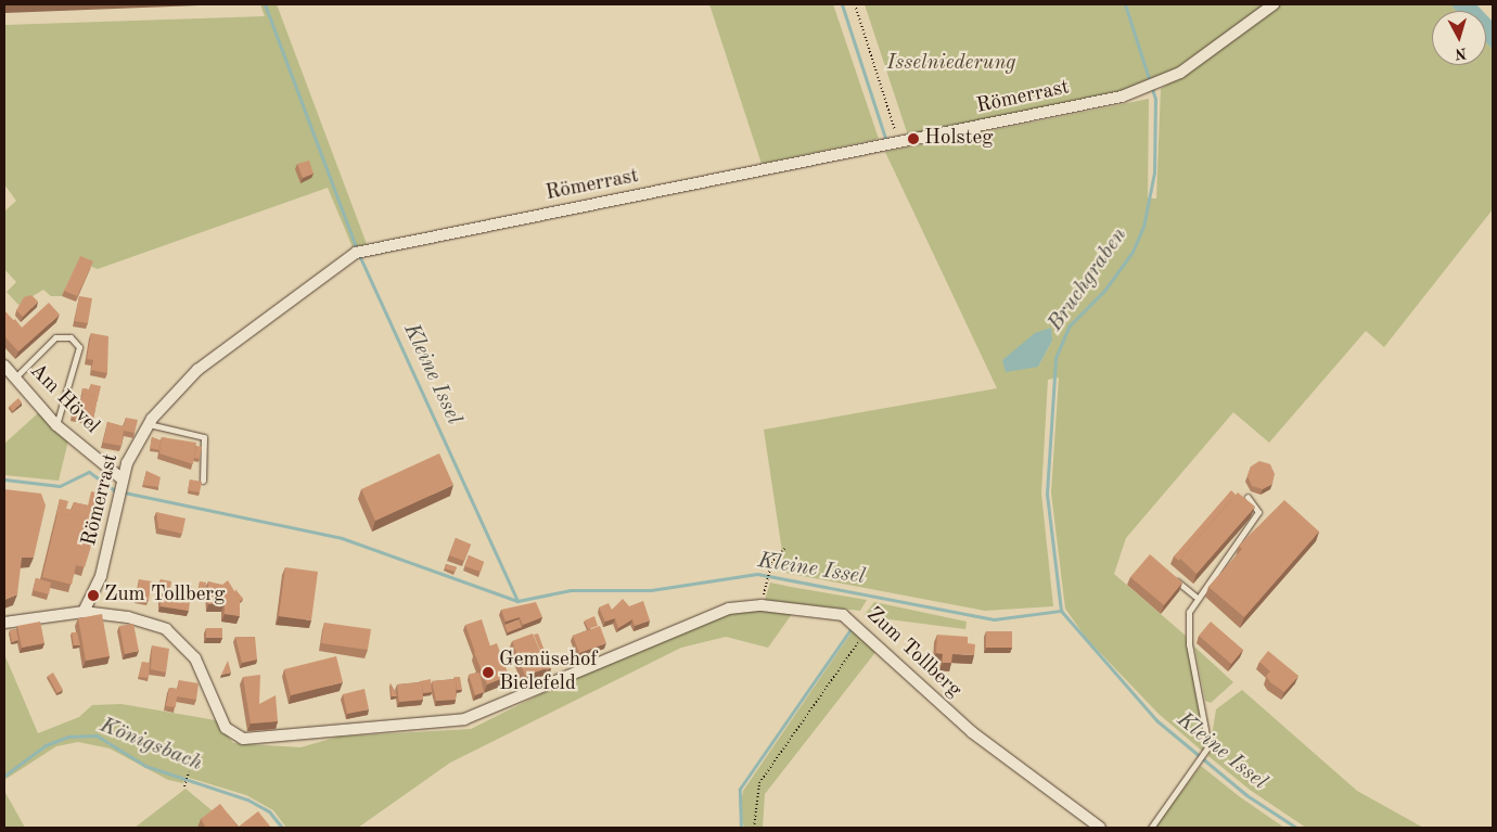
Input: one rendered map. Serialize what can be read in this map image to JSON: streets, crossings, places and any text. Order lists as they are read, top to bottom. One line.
{"streets":{"street":["Römerrast","Am Hövel","Zum Tollberg"]},"crossings":[["Römerrast","Am Hövel"],["Römerrast","Zum Tollberg"]],"water":["Bruchgraben","Kleine Issel","Königsbach"],"parks":["Isselniederung"],"places":["Holsteg","Zum Tollberg","Gemüsehof Bielefeld"],"north":"bottom"}
